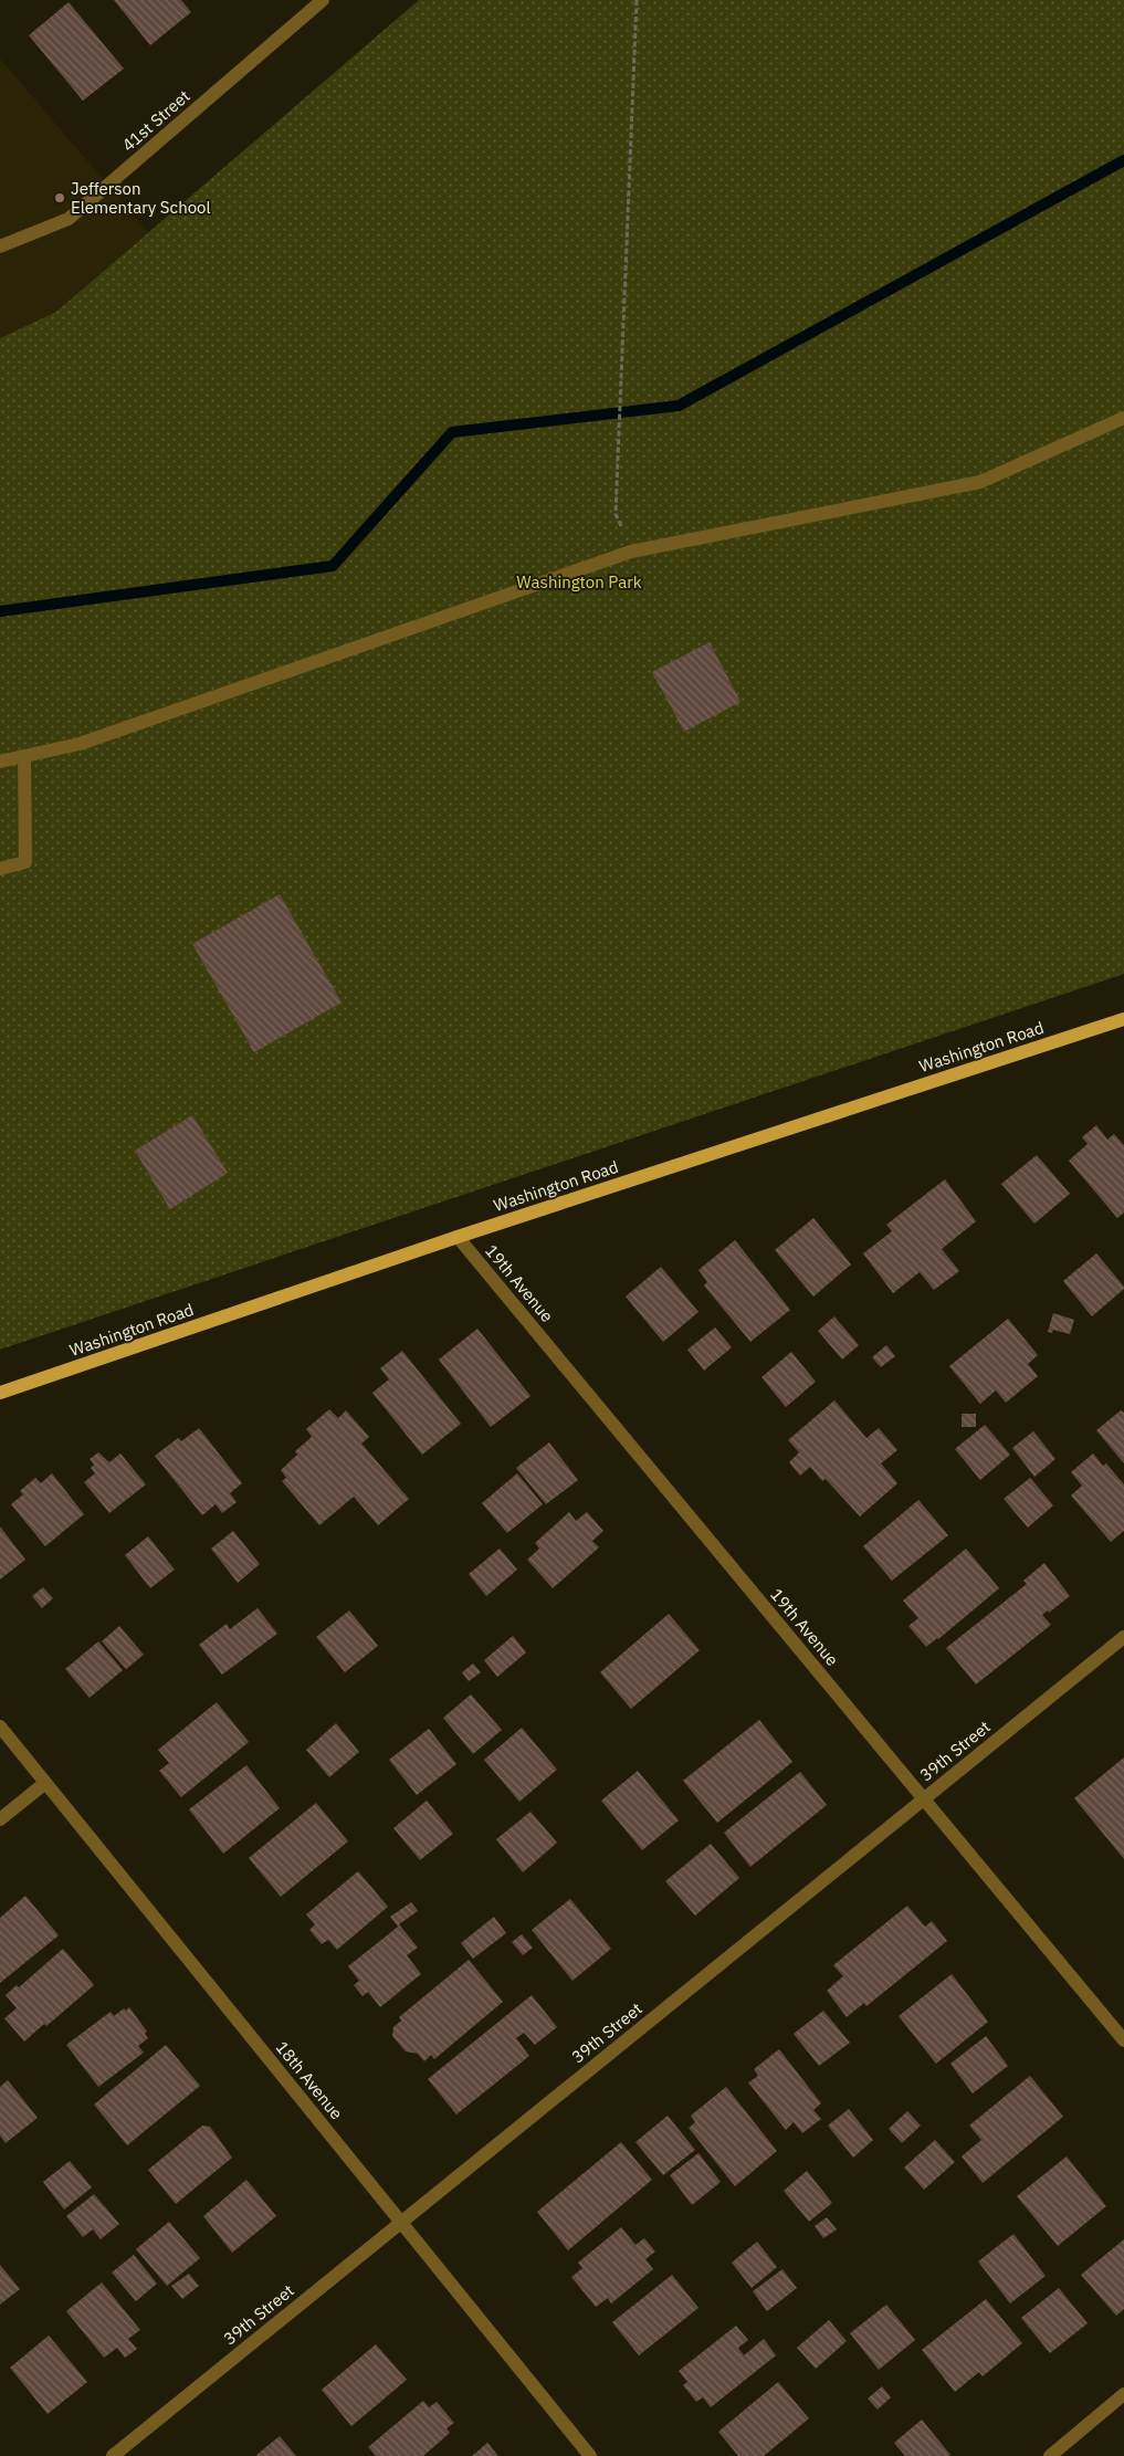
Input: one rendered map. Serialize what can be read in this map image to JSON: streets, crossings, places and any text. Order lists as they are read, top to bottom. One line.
{"streets":{"main road":["Washington Road"],"street":["41st Street","19th Avenue","39th Street","18th Avenue"]},"crossings":[["Washington Road","19th Avenue"],["19th Avenue","39th Street"],["39th Street","18th Avenue"]],"parks":["Washington Park"],"places":["Jefferson Elementary School"]}
